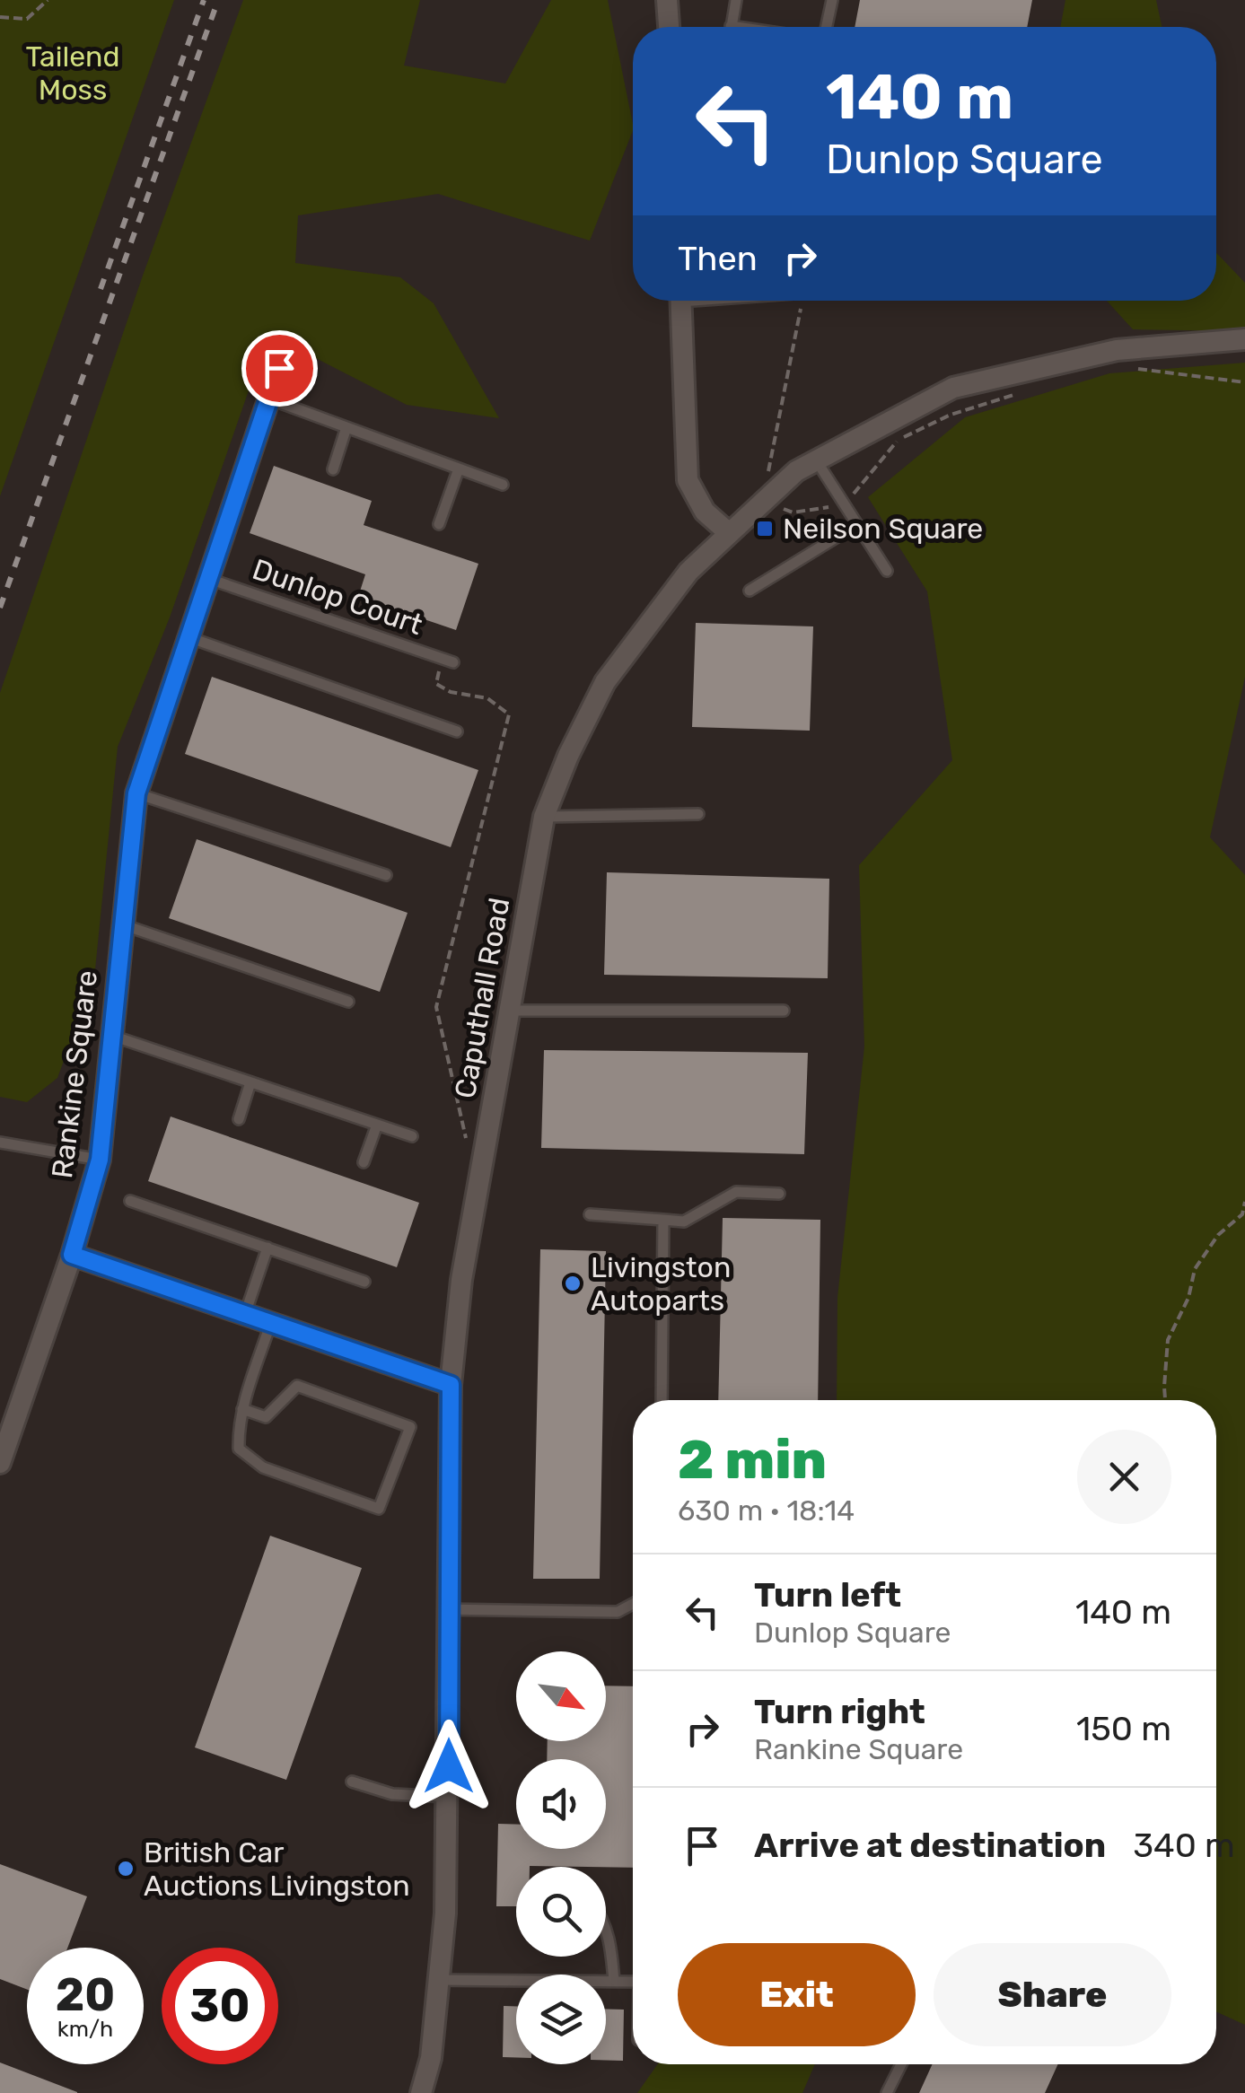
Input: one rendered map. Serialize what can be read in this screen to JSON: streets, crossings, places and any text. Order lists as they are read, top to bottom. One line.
{"streets":{"street":["Caputhall Road","Rankine Square"],"lane":["Dunlop Court"]},"crossings":[["Dunlop Court","Rankine Square"]],"parks":["Tailend Moss"],"places":{"transit":["Neilson Square"],"other":["Livingston Autoparts","British Car Auctions Livingston"]},"north":"bottom right","page":{"turn":["140 m","Dunlop Square"],"then":"Then","heading":["2 min","630 m · 18:14"],"list":[{"name":"Turn left","note":"Dunlop Square","value":"140 m"},{"name":"Turn right","note":"Rankine Square","value":"150 m"},{"name":"Arrive at destination","value":"340 m"}],"buttons":["Exit","Share"],"speed":"20 km/h","limit":"30"}}
